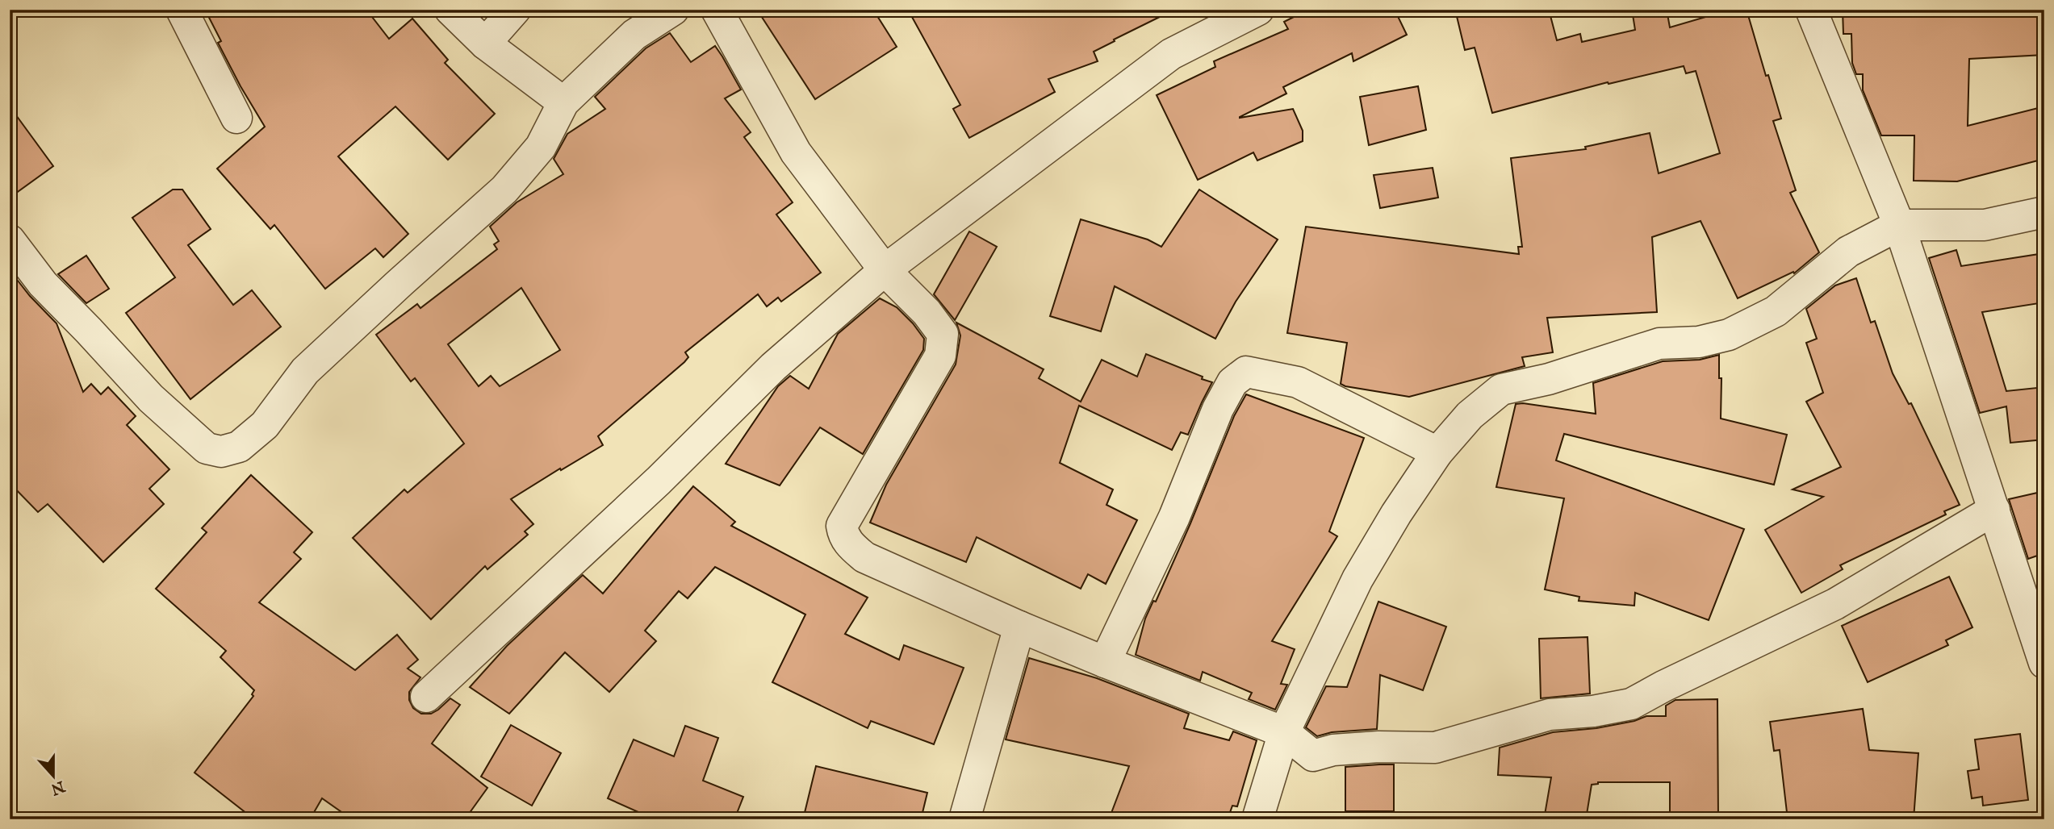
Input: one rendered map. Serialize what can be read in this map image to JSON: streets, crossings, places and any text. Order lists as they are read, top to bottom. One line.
{"north":"bottom"}
